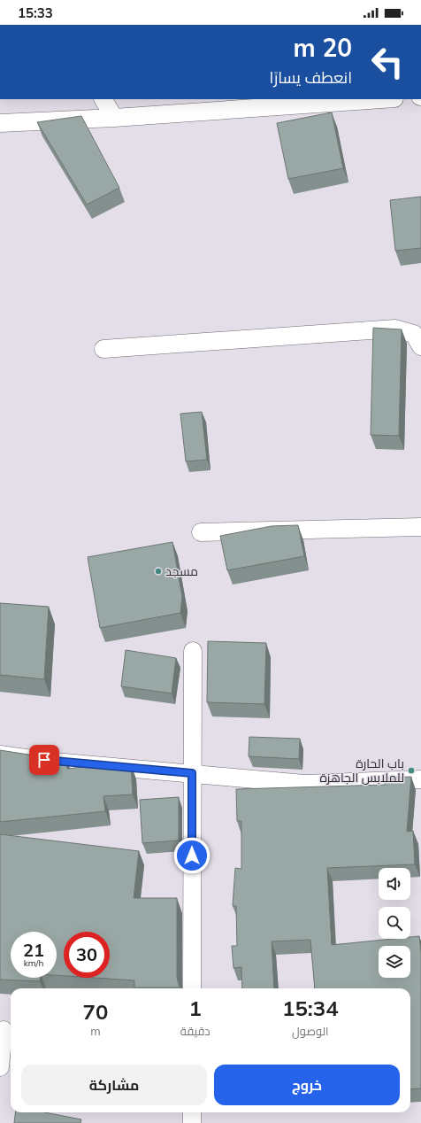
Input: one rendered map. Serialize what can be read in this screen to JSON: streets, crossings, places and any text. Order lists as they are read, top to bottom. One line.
{"places":["مسجد","باب الحارة للملابس الجاهزة"],"page":{"status":"15:33","turn":["20 m","انعطف يسارًا"],"speed":"21 km/h","limit":"30","eta":["15:34","الوصول","1","دقيقة","70","m"],"buttons":["خروج","مشاركة"]}}
